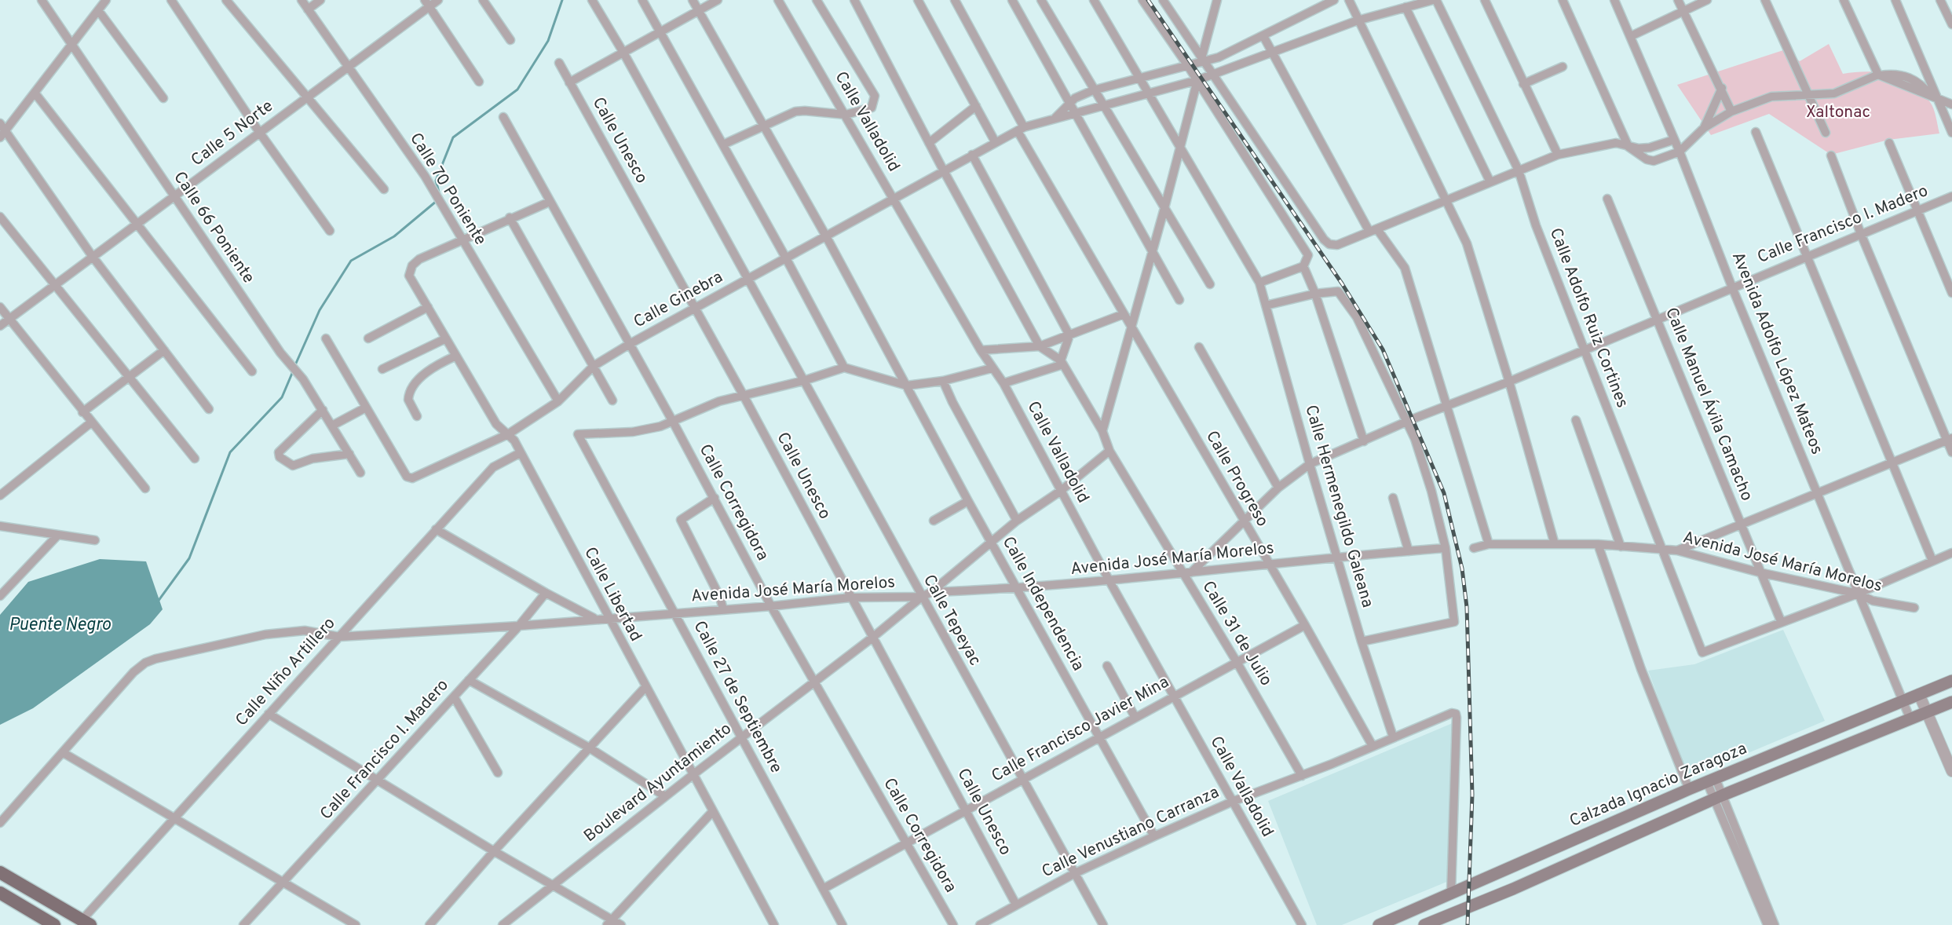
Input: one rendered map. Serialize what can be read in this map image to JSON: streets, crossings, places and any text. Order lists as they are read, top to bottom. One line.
{"streets":{"main road":["Calzada Ignacio Zaragoza"],"street":["Calle Valladolid","Calle 5 Norte","Calle Unesco","Calle 70 Poniente","Calle Francisco I. Madero","Calle 66 Poniente","Calle Ginebra","Calle Adolfo Ruiz Cortines","Avenida Adolfo López Mateos","Calle Manuel Ávila Camacho","Calle Progreso","Calle Corregidora","Calle Hermenegildo Galeana","Avenida José María Morelos","Calle Libertad","Calle Independencia","Calle Tepeyac","Calle 31 de Julio","Calle Niño Artillero","Calle 27 de Septiembre","Calle Francisco Javier Mina","Boulevard Ayuntamiento","Calle Venustiano Carranza"]},"crossings":[["Calle Valladolid","Calle Ginebra"],["Calle Valladolid","Avenida José María Morelos"],["Calle Valladolid","Calle Francisco Javier Mina"],["Calle Valladolid","Calle Venustiano Carranza"],["Calle 5 Norte","Calle 70 Poniente"],["Calle 5 Norte","Calle 66 Poniente"],["Calle Unesco","Calle Ginebra"],["Calle Unesco","Avenida José María Morelos"],["Calle Unesco","Calle Francisco Javier Mina"],["Calle Unesco","Boulevard Ayuntamiento"],["Calle Unesco","Calle Venustiano Carranza"],["Calle 70 Poniente","Calle Ginebra"],["Calle 70 Poniente","Calle Libertad"],["Calle Francisco I. Madero","Calle Adolfo Ruiz Cortines"],["Calle Francisco I. Madero","Avenida Adolfo López Mateos"],["Calle Francisco I. Madero","Calle Manuel Ávila Camacho"],["Calle Francisco I. Madero","Calle Progreso"],["Calle Francisco I. Madero","Calle Hermenegildo Galeana"],["Calle Francisco I. Madero","Avenida José María Morelos"],["Calle Francisco I. Madero","Calle 31 de Julio"],["Calle Ginebra","Calle Adolfo Ruiz Cortines"],["Calle Ginebra","Calle Progreso"],["Calle Ginebra","Calle Corregidora"],["Calle Ginebra","Calle Hermenegildo Galeana"],["Calle Ginebra","Calle Libertad"],["Calle Ginebra","Calle Independencia"],["Calle Ginebra","Calle Tepeyac"],["Calle Adolfo Ruiz Cortines","Calle Manuel Ávila Camacho"],["Calle Adolfo Ruiz Cortines","Avenida José María Morelos"],["Avenida Adolfo López Mateos","Avenida José María Morelos"],["Avenida Adolfo López Mateos","Calzada Ignacio Zaragoza"],["Calle Manuel Ávila Camacho","Avenida José María Morelos"],["Calle Progreso","Avenida José María Morelos"],["Calle Progreso","Calle Francisco Javier Mina"],["Calle Progreso","Calle Venustiano Carranza"],["Calle Corregidora","Avenida José María Morelos"],["Calle Corregidora","Calle 27 de Septiembre"],["Calle Corregidora","Calle Francisco Javier Mina"],["Calle Corregidora","Boulevard Ayuntamiento"],["Calle Hermenegildo Galeana","Avenida José María Morelos"],["Calle Hermenegildo Galeana","Calle Venustiano Carranza"],["Avenida José María Morelos","Calle Libertad"],["Avenida José María Morelos","Calle Independencia"],["Avenida José María Morelos","Calle Tepeyac"],["Avenida José María Morelos","Calle 31 de Julio"],["Avenida José María Morelos","Calle Niño Artillero"],["Avenida José María Morelos","Calle 27 de Septiembre"],["Avenida José María Morelos","Boulevard Ayuntamiento"],["Calle Libertad","Calle Niño Artillero"],["Calle Libertad","Boulevard Ayuntamiento"],["Calle Independencia","Calle Francisco Javier Mina"],["Calle Independencia","Calle Venustiano Carranza"],["Calle Tepeyac","Calle Francisco Javier Mina"],["Calle Tepeyac","Boulevard Ayuntamiento"],["Calle Tepeyac","Calle Venustiano Carranza"],["Calle 31 de Julio","Calle Francisco Javier Mina"],["Calle 31 de Julio","Calle Venustiano Carranza"],["Calle 27 de Septiembre","Calle Francisco Javier Mina"],["Calle 27 de Septiembre","Boulevard Ayuntamiento"],["Calzada Ignacio Zaragoza","Calle Venustiano Carranza"]],"water":["Puente Negro"],"parks":["Xaltonac"]}
